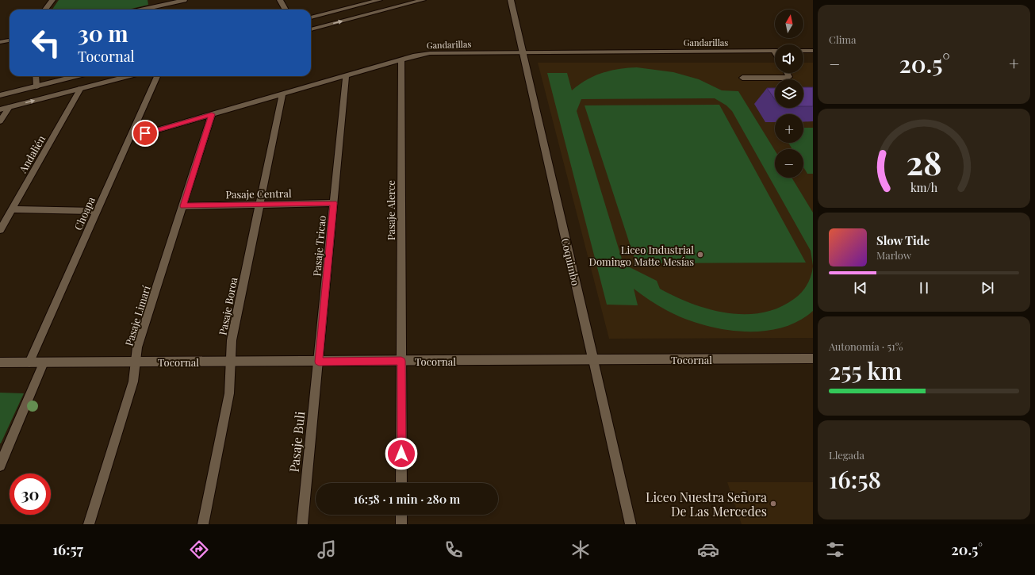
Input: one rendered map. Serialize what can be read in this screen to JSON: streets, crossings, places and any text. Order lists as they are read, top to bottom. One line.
{"streets":{"street":["Gandarillas","Andalién","Pasaje Central","Pasaje Alerce","Choapa","Pasaje Tricao","Coquimbo","Pasaje Boroa","Pasaje Limarí","Tocornal","Pasaje Buli"]},"crossings":[["Gandarillas","Pasaje Alerce"],["Gandarillas","Choapa"],["Gandarillas","Pasaje Tricao"],["Gandarillas","Coquimbo"],["Gandarillas","Pasaje Boroa"],["Gandarillas","Pasaje Limarí"],["Pasaje Central","Pasaje Tricao"],["Pasaje Central","Pasaje Boroa"],["Pasaje Central","Pasaje Limarí"],["Pasaje Alerce","Tocornal"],["Choapa","Tocornal"],["Pasaje Tricao","Tocornal"],["Pasaje Tricao","Pasaje Buli"],["Coquimbo","Tocornal"],["Pasaje Boroa","Tocornal"],["Pasaje Limarí","Tocornal"],["Tocornal","Pasaje Buli"]],"places":["Liceo Industrial Domingo Matte Mesías","Liceo Nuestra Señora De Las Mercedes"],"north":"top","page":{"tile":["Clima",["Autonomía · 51%","255 km"],["Llegada","16:58"]],"map_buttons":["+","−"],"turn":["30 m","Tocornal"],"heat":["−","20.5°","+"],"song":["Slow Tide","Marlow"],"limit":"30","trip":"16:58 · 1 min · 280 m","tabs":["16:57","20.5°"],"gauge":["28","km/h"]}}
